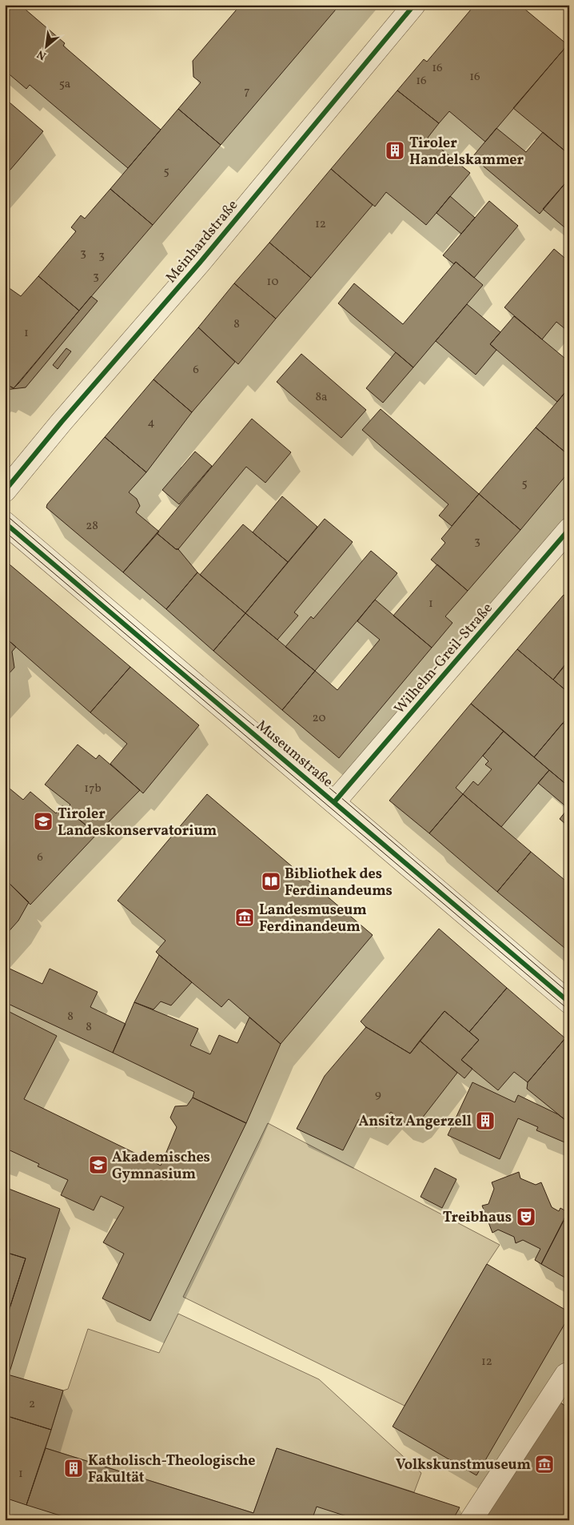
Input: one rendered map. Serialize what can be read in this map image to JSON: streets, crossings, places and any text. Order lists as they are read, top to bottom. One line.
{"streets":{"street":["Meinhardstraße","Wilhelm-Greil-Straße","Museumstraße"]},"crossings":[["Wilhelm-Greil-Straße","Museumstraße"]],"places":{"building":["Tiroler Handelskammer","Ansitz Angerzell","Katholisch-Theologische Fakultät"],"school or university":["Tiroler Landeskonservatorium","Akademisches Gymnasium"],"library":["Bibliothek des Ferdinandeums"],"museum":["Landesmuseum Ferdinandeum","Volkskunstmuseum"],"theatre":["Treibhaus"]},"house_numbers":["16","16","16","5a","7","5","12","3","3","3","10","8","1","6","8a","4","5","28","3","1","20","17b","6","8","8","9","12","2","1"],"north":"bottom left"}
